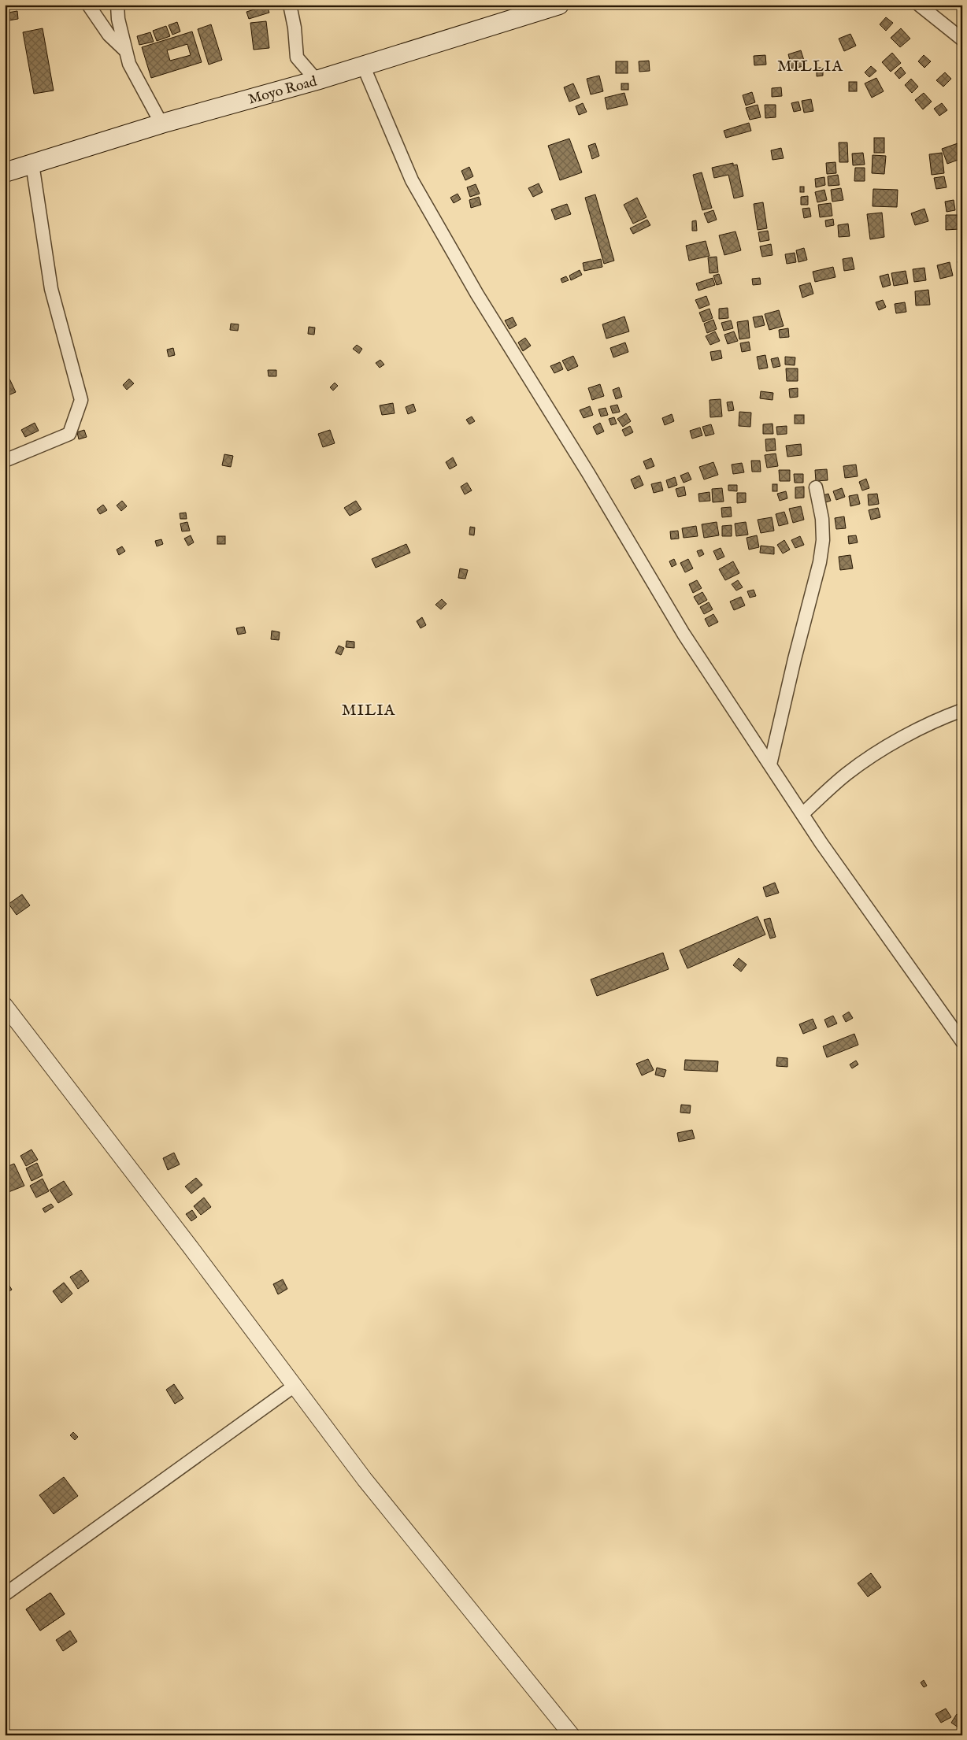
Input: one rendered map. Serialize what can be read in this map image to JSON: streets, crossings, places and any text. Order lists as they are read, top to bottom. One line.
{"streets":{"main road":["Moyo Road"]},"districts":["MILLIA","MILIA"]}
